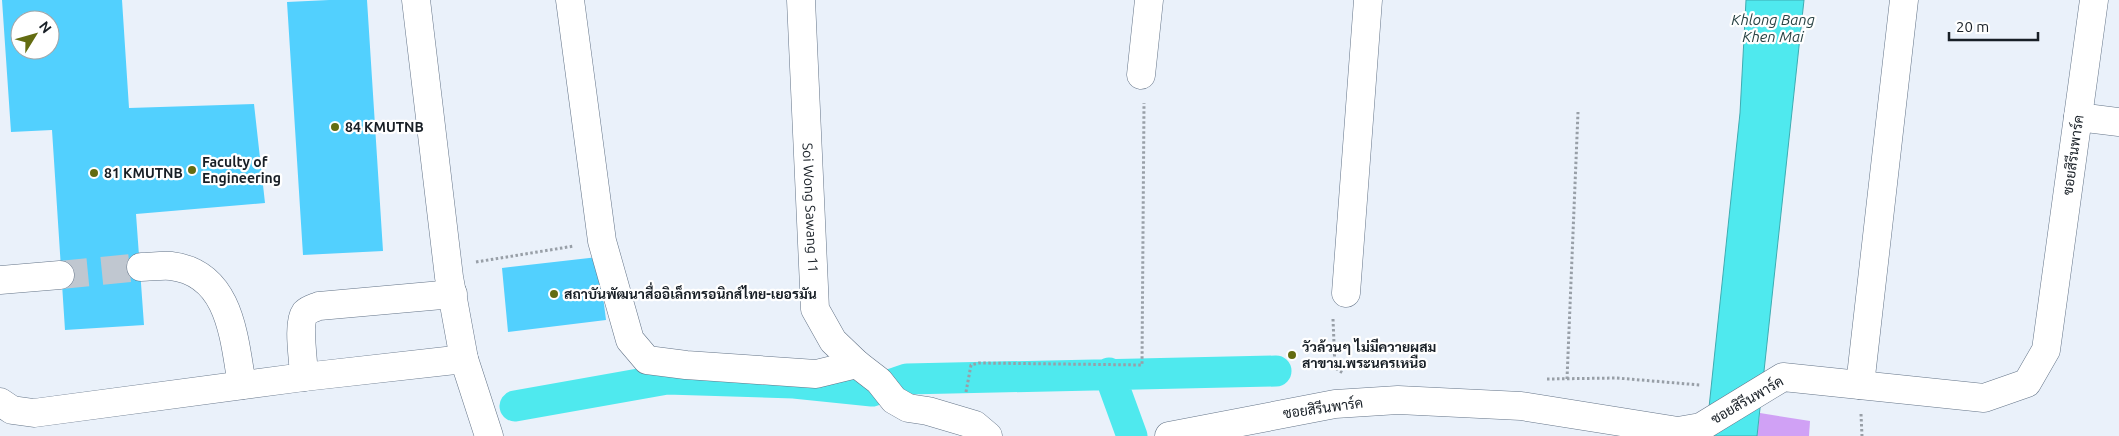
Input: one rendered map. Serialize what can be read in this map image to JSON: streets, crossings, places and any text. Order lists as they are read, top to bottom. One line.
{"streets":{"street":["ซอยสิรีนพาร์ค","Soi Wong Sawang 11"]},"water":["Khlong Bang Khen Mai"],"places":["84 KMUTNB","Faculty of Engineering","81 KMUTNB","สถาบันพัฒนาสื่ออิเล็กทรอนิกส์ไทย-เยอรมัน","วัวล้วนๆ ไม่มีควายผสม สาขาม.พระนครเหนือ"],"scale_bar":"20 m","north":"top right"}
